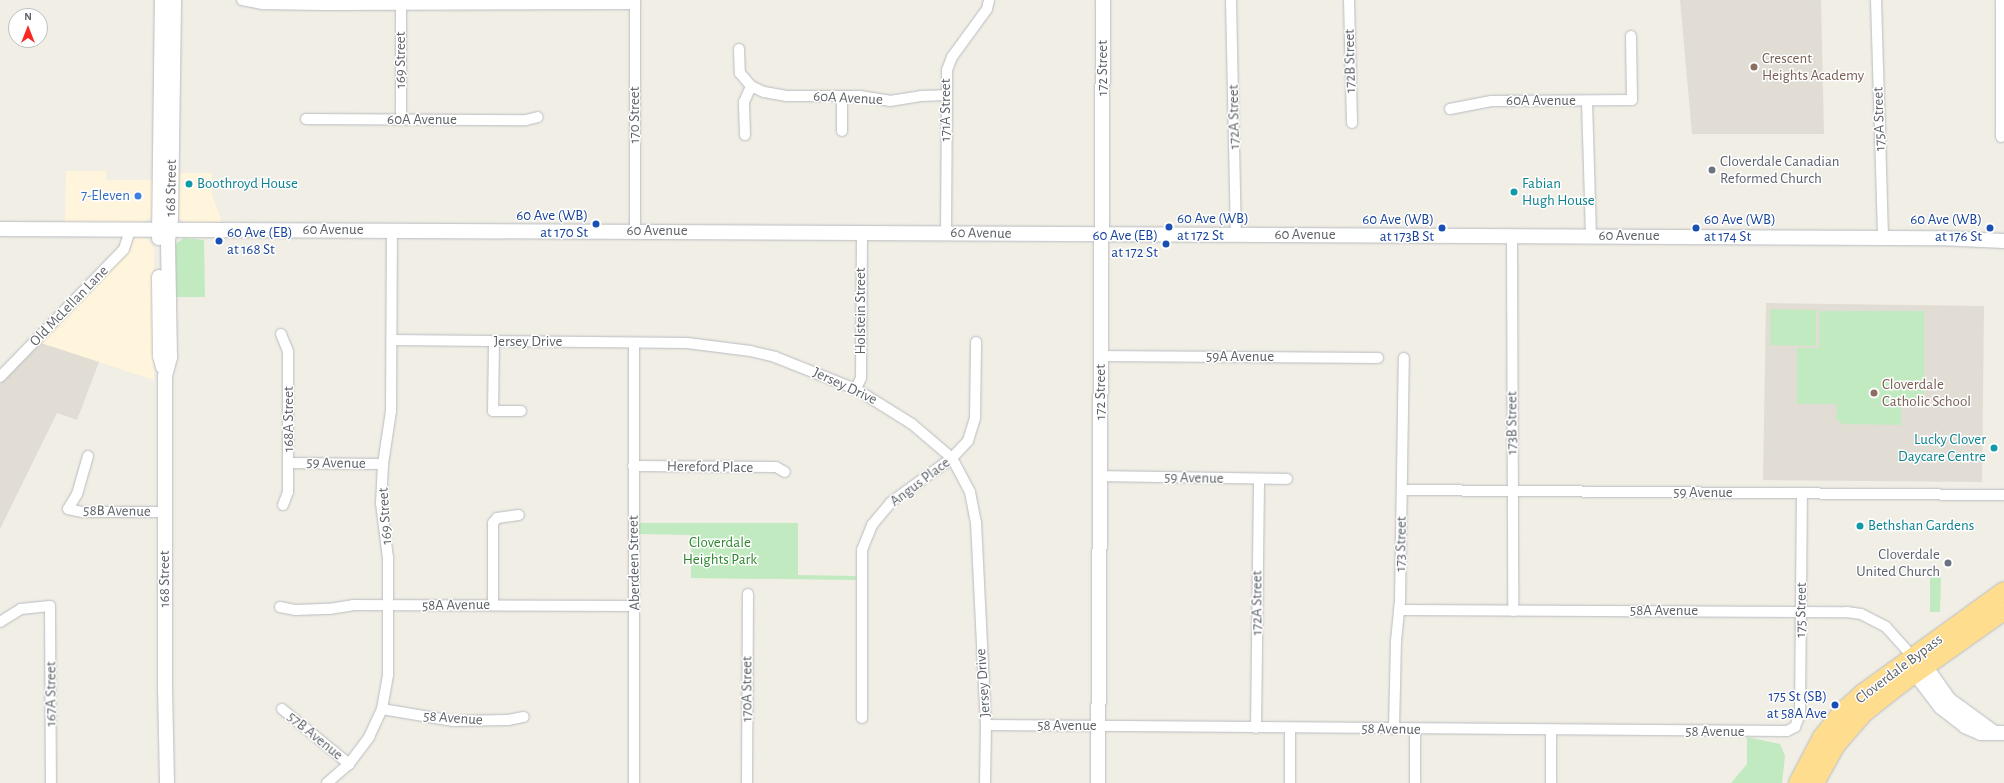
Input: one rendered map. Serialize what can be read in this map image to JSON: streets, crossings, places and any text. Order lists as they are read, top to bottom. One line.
{"streets":{"highway":["Cloverdale Bypass"],"street":["169 Street","172B Street","172 Street","60A Avenue","171A Street","170 Street","172A Street","175A Street","168 Street","60 Avenue","Old McLellan Lane","Holstein Street","Jersey Drive","59A Avenue","168A Street","173B Street","59 Avenue","Hereford Place","Angus Place","58B Avenue","173 Street","Aberdeen Street","58A Avenue","175 Street","170A Street","167A Street","58 Avenue","57B Avenue"]},"crossings":[["169 Street","60A Avenue"],["169 Street","60 Avenue"],["169 Street","Jersey Drive"],["169 Street","59 Avenue"],["169 Street","58A Avenue"],["169 Street","58 Avenue"],["169 Street","57B Avenue"],["172 Street","60 Avenue"],["172 Street","59A Avenue"],["172 Street","59 Avenue"],["172 Street","58 Avenue"],["60A Avenue","171A Street"],["171A Street","60 Avenue"],["170 Street","60 Avenue"],["172A Street","60 Avenue"],["172A Street","59 Avenue"],["172A Street","58 Avenue"],["175A Street","60 Avenue"],["168 Street","60 Avenue"],["168 Street","58B Avenue"],["60 Avenue","Old McLellan Lane"],["60 Avenue","Holstein Street"],["60 Avenue","173B Street"],["Holstein Street","Jersey Drive"],["Jersey Drive","Angus Place"],["Jersey Drive","Aberdeen Street"],["Jersey Drive","58 Avenue"],["168A Street","59 Avenue"],["173B Street","59 Avenue"],["173B Street","58A Avenue"],["59 Avenue","173 Street"],["59 Avenue","175 Street"],["Hereford Place","Aberdeen Street"],["173 Street","58A Avenue"],["173 Street","58 Avenue"],["Aberdeen Street","58A Avenue"],["58A Avenue","175 Street"],["58A Avenue","Cloverdale Bypass"],["175 Street","58 Avenue"]],"parks":["Cloverdale Heights Park"],"places":["Crescent Heights Academy","Cloverdale Canadian Reformed Church","Boothroyd House","Fabian Hugh House","7-Eleven","60 Ave (WB) at 170 St","60 Ave (WB) at 172 St","60 Ave (WB) at 173B St","60 Ave (WB) at 174 St","60 Ave (WB) at 176 St","60 Ave (EB) at 168 St","60 Ave (EB) at 172 St","Cloverdale Catholic School","Lucky Clover Daycare Centre","Bethshan Gardens","Cloverdale United Church","175 St (SB) at 58A Ave"],"north":"top"}
